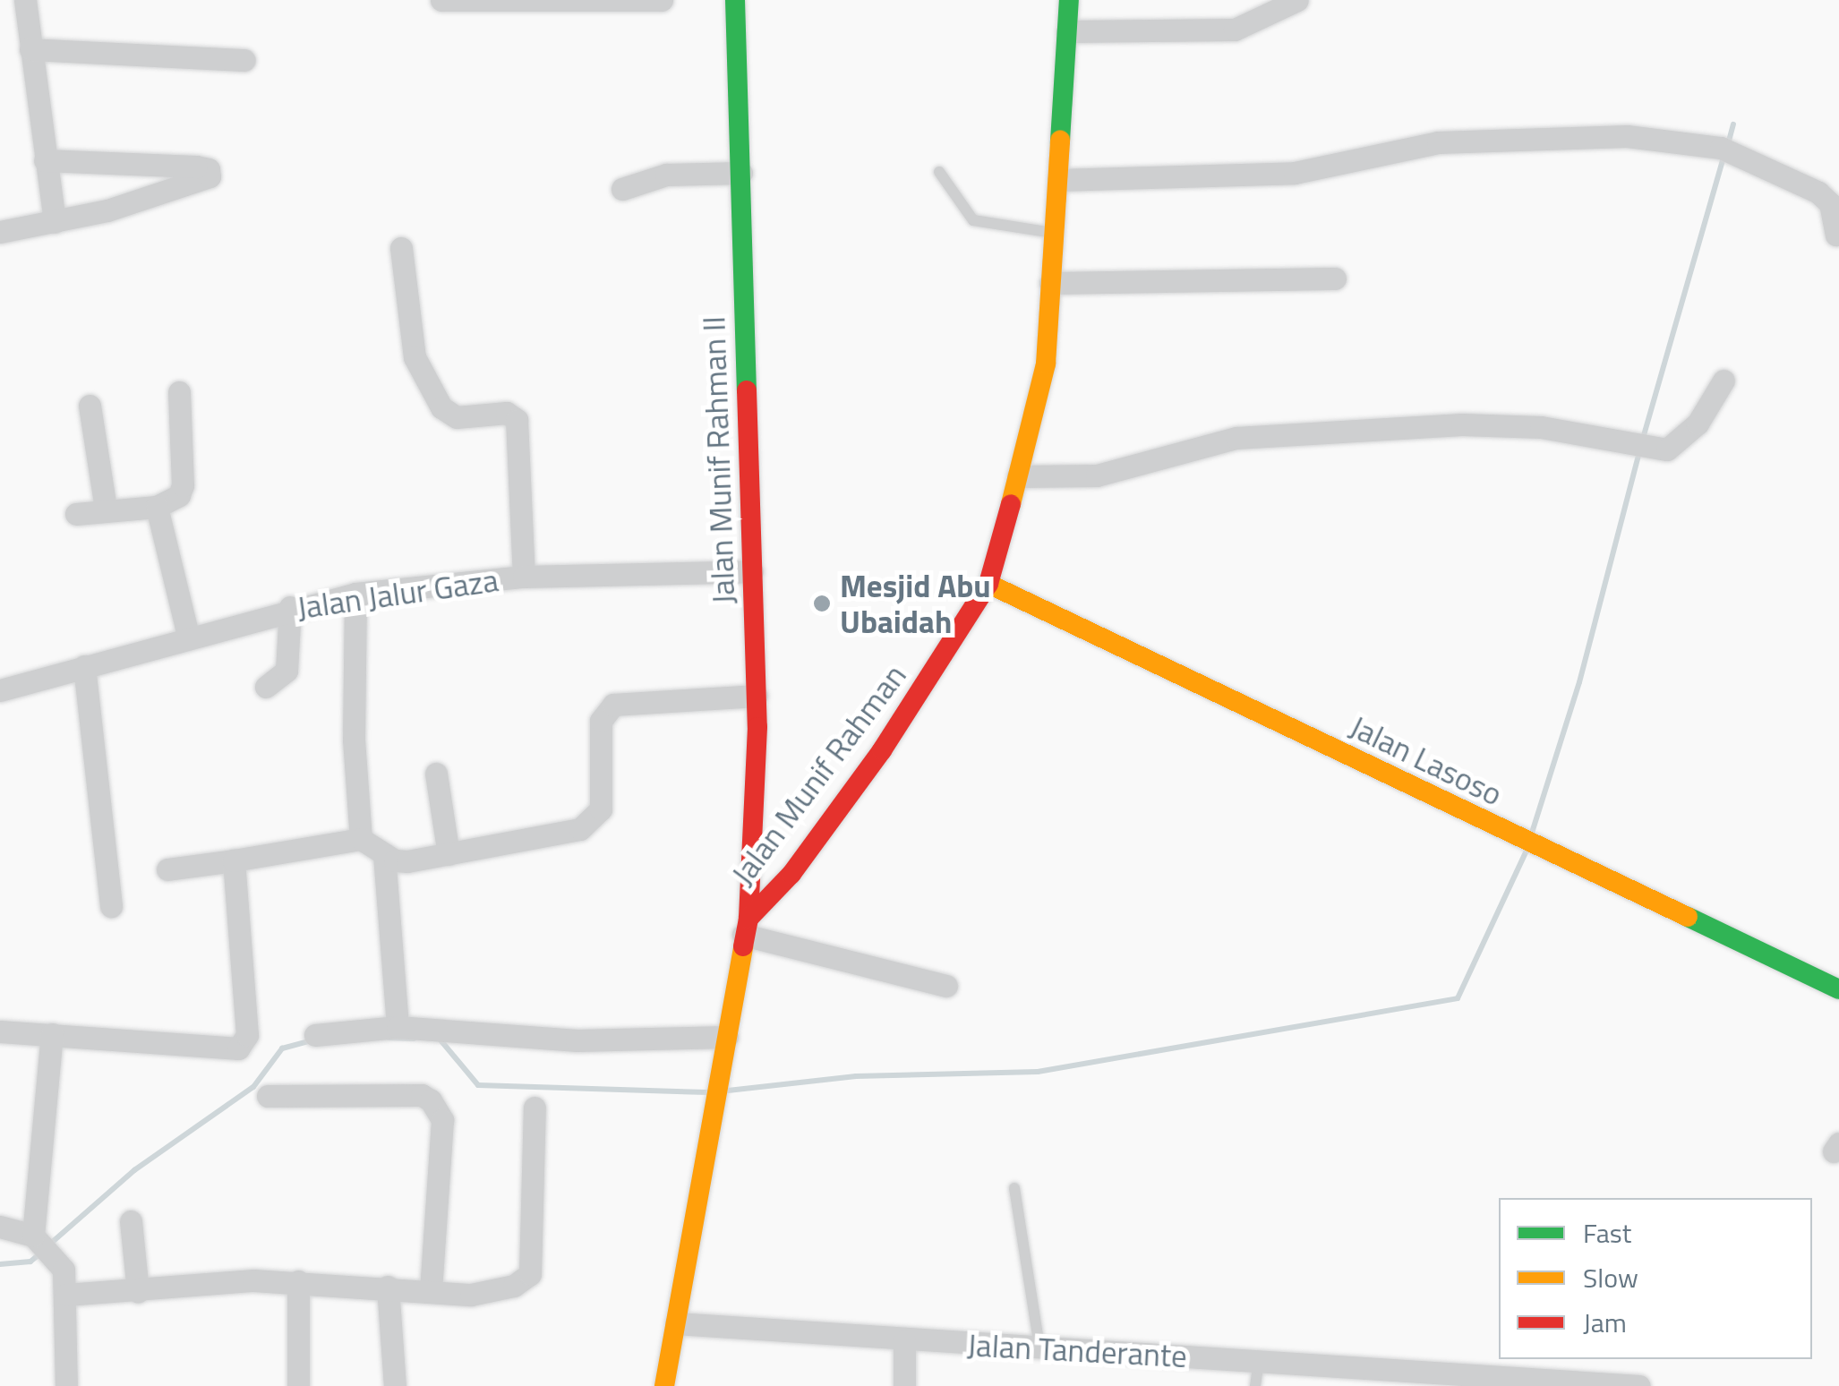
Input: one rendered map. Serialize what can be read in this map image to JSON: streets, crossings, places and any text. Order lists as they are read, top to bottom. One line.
{"streets":{"street":["Jalan Munif Rahman II","Jalan Jalur Gaza","Jalan Lasoso","Jalan Munif Rahman","Jalan Tanderante"]},"crossings":[["Jalan Munif Rahman II","Jalan Jalur Gaza"],["Jalan Munif Rahman II","Jalan Munif Rahman"],["Jalan Lasoso","Jalan Munif Rahman"],["Jalan Munif Rahman","Jalan Tanderante"]],"places":["Mesjid Abu Ubaidah"],"legend":["Fast","Slow","Jam"]}
